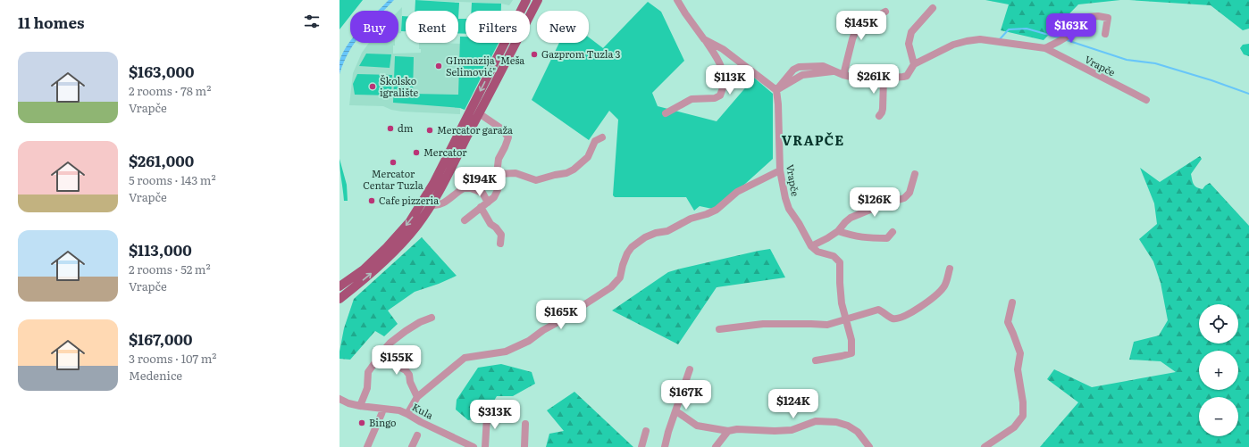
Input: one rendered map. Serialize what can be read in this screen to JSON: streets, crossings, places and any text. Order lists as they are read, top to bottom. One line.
{"streets":{"street":["Vrapče","Kula"]},"districts":["VRAPČE"],"places":["Gazprom Tuzla 3","GImnazija \"Meša Selimović\"","Školsko igralište","dm","Mercator garaža","Mercator","Mercator Centar Tuzla","Cafe pizzeria","Bingo"],"page":{"heading":"11 homes","price":["$145K","$163K","$261K","$113K","$194K","$126K","$165K","$155K","$167K","$124K","$313K"],"chip":["Buy","Rent","Filters","New"],"list":[{"name":"$163,000","note":"2 rooms · 78 m² · Vrapče"},{"name":"$261,000","note":"5 rooms · 143 m² · Vrapče"},{"name":"$113,000","note":"2 rooms · 52 m² · Vrapče"},{"name":"$167,000","note":"3 rooms · 107 m² · Medenice"}],"map_buttons":["+","−"]}}
